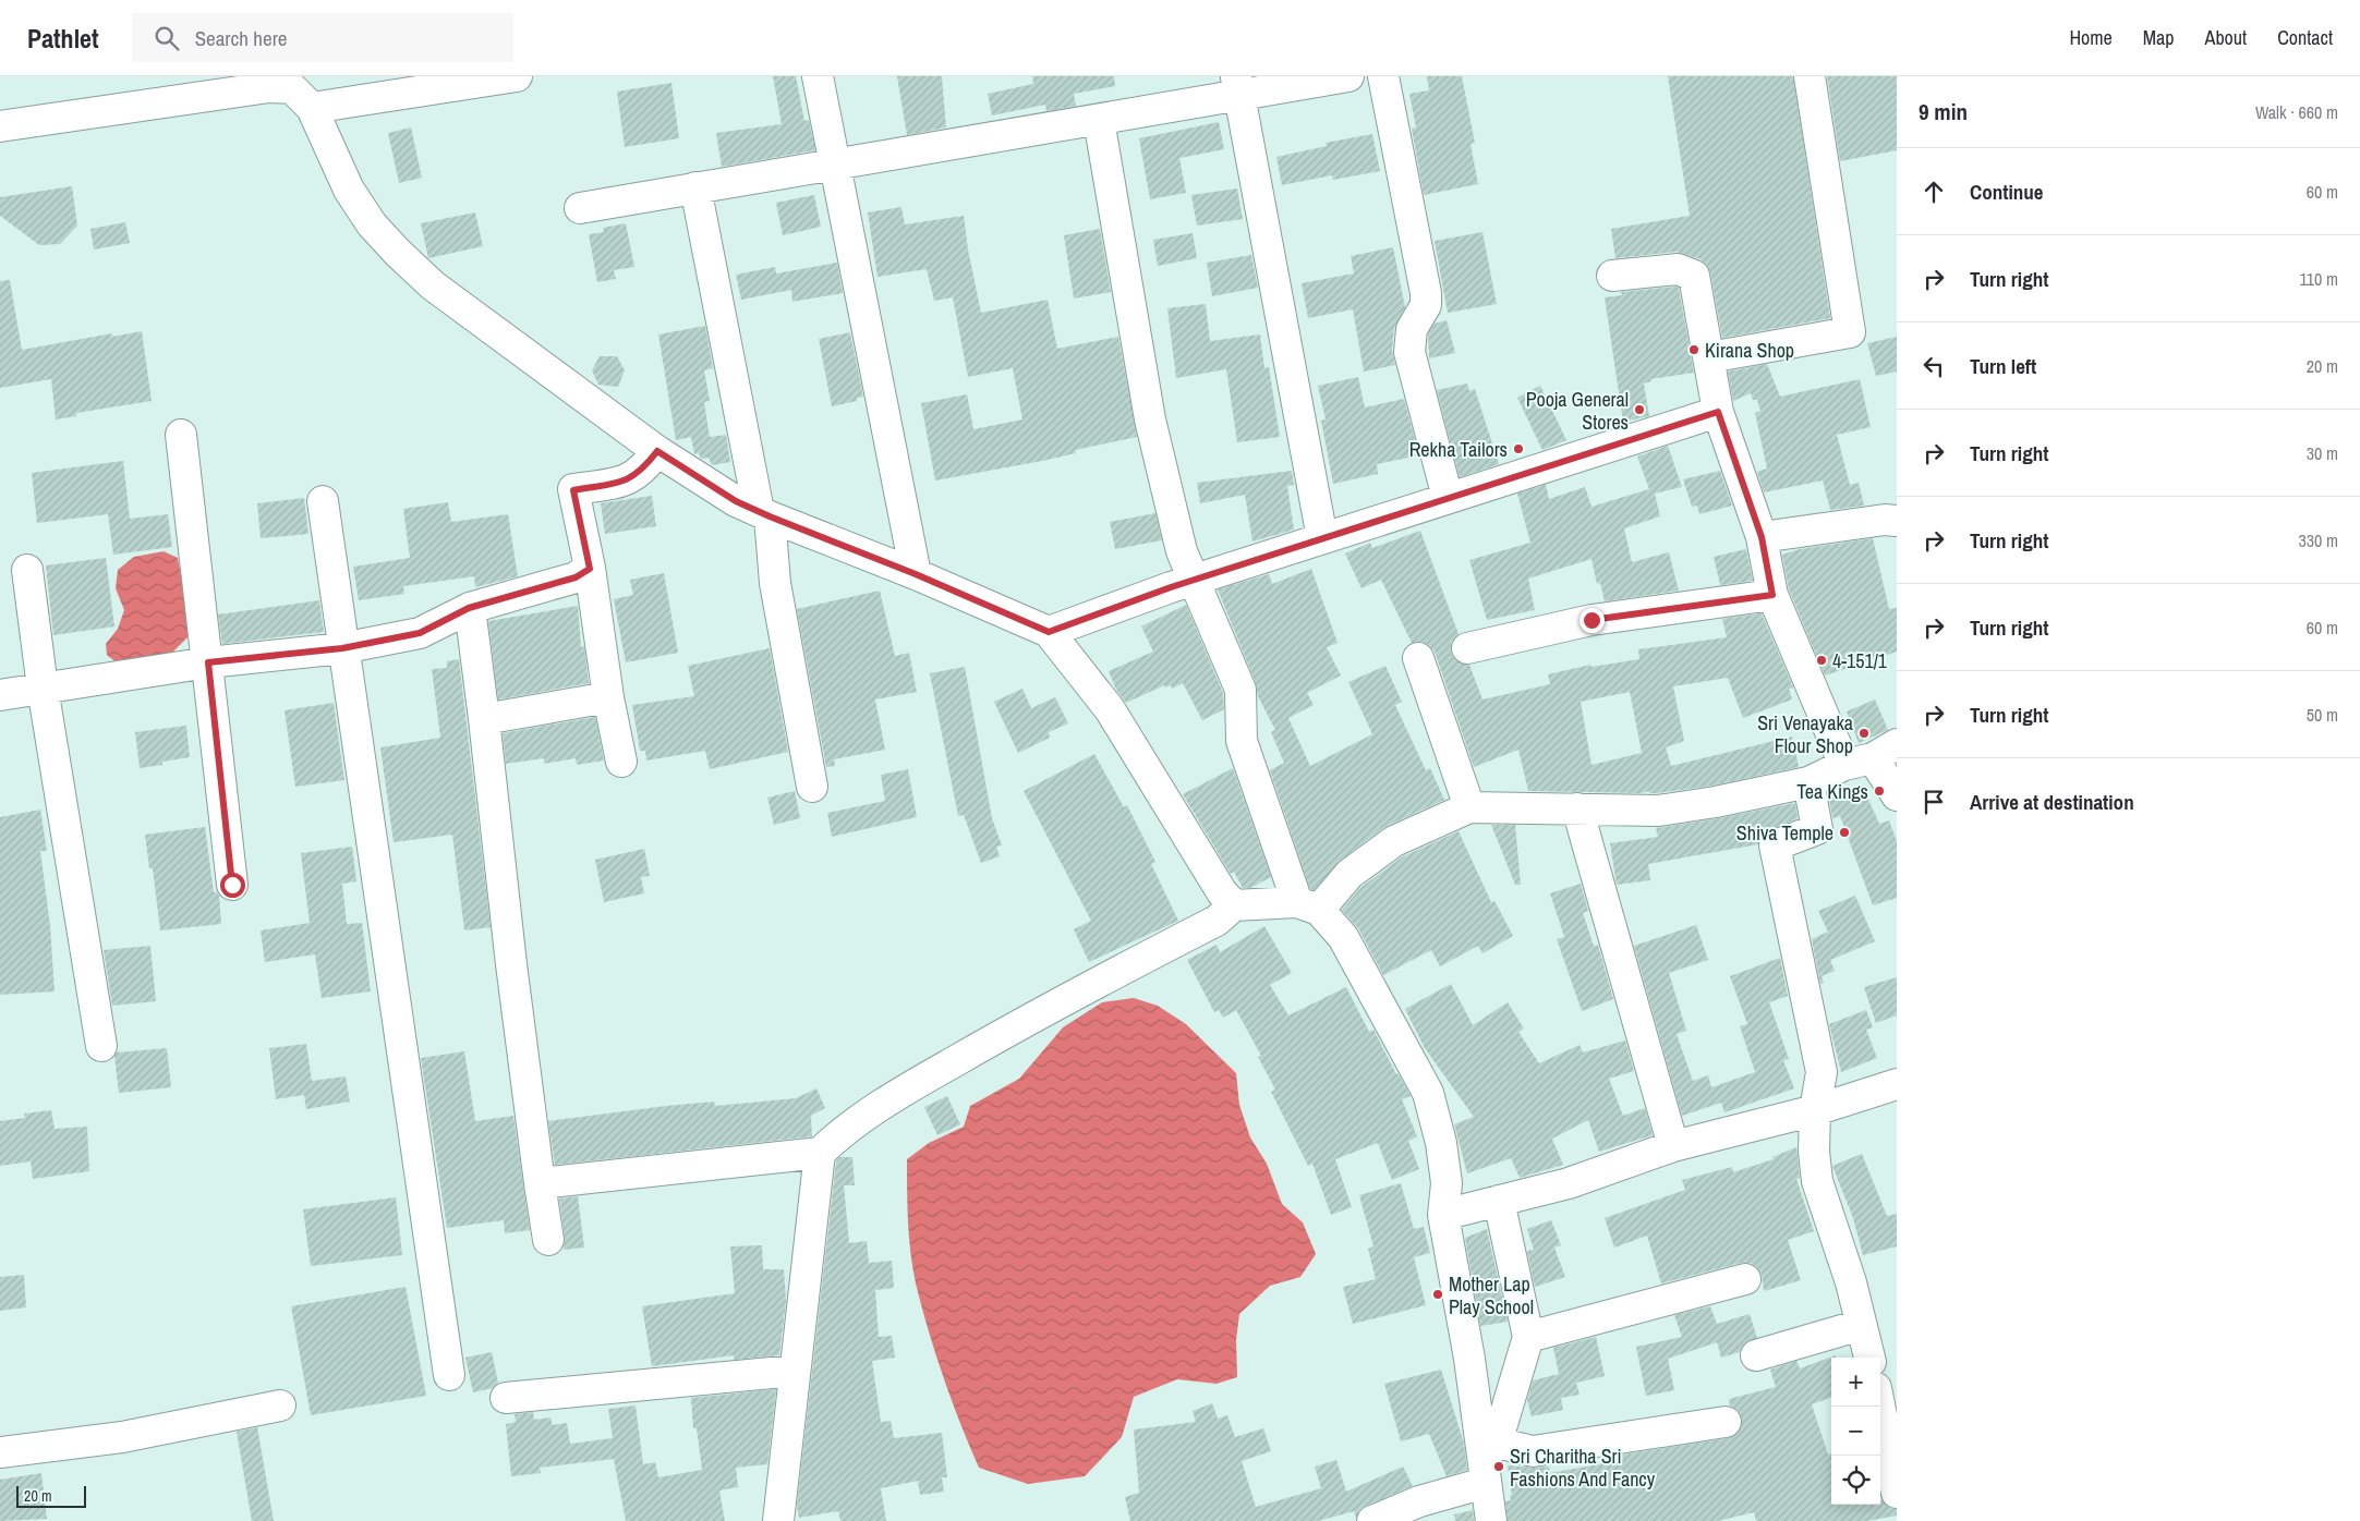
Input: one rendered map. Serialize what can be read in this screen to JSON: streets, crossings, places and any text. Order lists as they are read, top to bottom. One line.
{"places":["Kirana Shop","Pooja General Stores","Rekha Tailors","4-151/1","Sri Venayaka Flour Shop","Tea Kings","Shiva Temple","Mother Lap Play School","Sri Charitha Sri Fashions And Fancy"],"scale_bar":"20 m","page":{"header":"Pathlet","search":"Search here","nav":["Home","Map","About","Contact"],"heading":["9 min","Walk · 660 m"],"list":[["Continue","60 m"],["Turn right","110 m"],["Turn left","20 m"],["Turn right","30 m"],["Turn right","330 m"],["Turn right","60 m"],["Turn right","50 m"],"Arrive at destination"],"map_buttons":["+","−"],"scale":"20 m"}}
